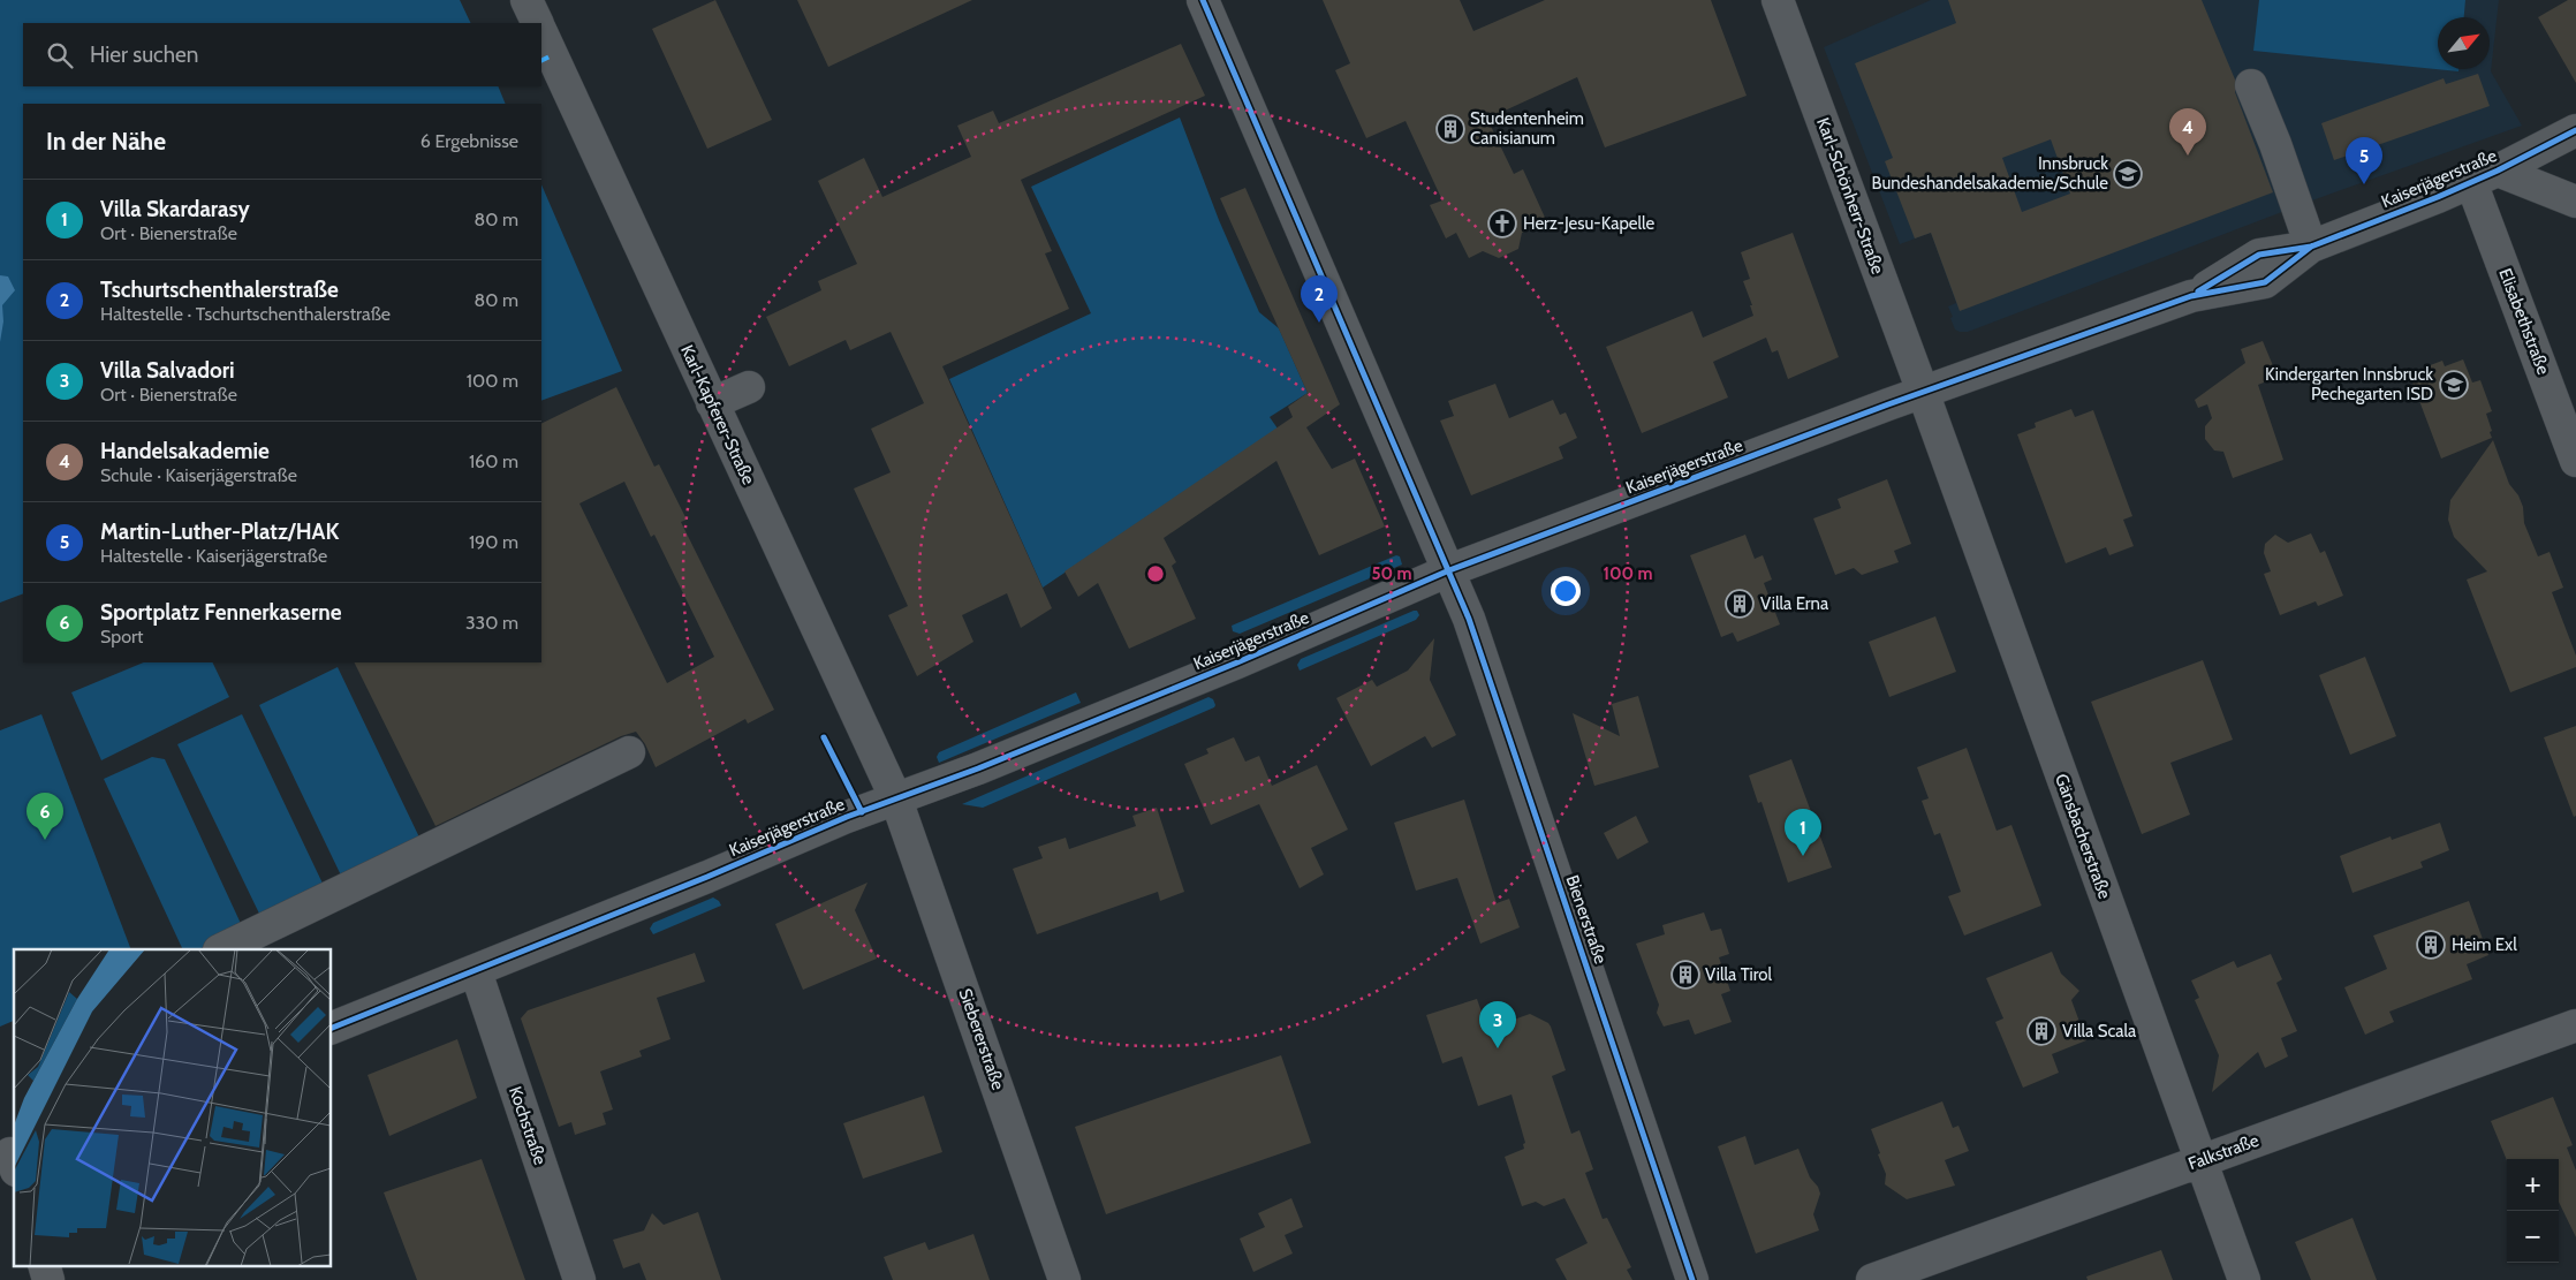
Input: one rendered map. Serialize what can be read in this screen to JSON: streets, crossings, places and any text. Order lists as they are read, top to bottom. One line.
{"streets":{"street":["Kaiserjägerstraße","Karl-Schönherr-Straße","Elisabethstraße","Karl-Kapferer-Straße","Gänsbacherstraße","Bienerstraße","Siebererstraße","Kochstraße","Falkstraße"]},"crossings":[["Kaiserjägerstraße","Karl-Schönherr-Straße"],["Kaiserjägerstraße","Elisabethstraße"],["Kaiserjägerstraße","Karl-Kapferer-Straße"],["Kaiserjägerstraße","Gänsbacherstraße"],["Kaiserjägerstraße","Bienerstraße"],["Kaiserjägerstraße","Siebererstraße"],["Kaiserjägerstraße","Kochstraße"],["Karl-Schönherr-Straße","Gänsbacherstraße"],["Karl-Kapferer-Straße","Siebererstraße"],["Gänsbacherstraße","Falkstraße"]],"places":{"building":["Studentenheim Canisianum","Villa Erna","Heim Exl","Villa Tirol","Villa Scala"],"school or university":["Innsbruck Bundeshandelsakademie/Schule","Kindergarten Innsbruck Pechegarten ISD"],"church":["Herz-Jesu-Kapelle"]},"north":"top right","page":{"search":"Hier suchen","heading":["In der Nähe","6 Ergebnisse"],"pins":["4","5","2","6","1","3"],"list":[{"mark":"1","name":"Villa Skardarasy","note":"Ort · Bienerstraße","value":"80 m"},{"mark":"2","name":"Tschurtschenthalerstraße","note":"Haltestelle · Tschurtschenthalerstraße","value":"80 m"},{"mark":"3","name":"Villa Salvadori","note":"Ort · Bienerstraße","value":"100 m"},{"mark":"4","name":"Handelsakademie","note":"Schule · Kaiserjägerstraße","value":"160 m"},{"mark":"5","name":"Martin-Luther-Platz/HAK","note":"Haltestelle · Kaiserjägerstraße","value":"190 m"},{"mark":"6","name":"Sportplatz Fennerkaserne","note":"Sport","value":"330 m"}],"map_buttons":["+","−"]},"rings":["50 m","100 m"]}
